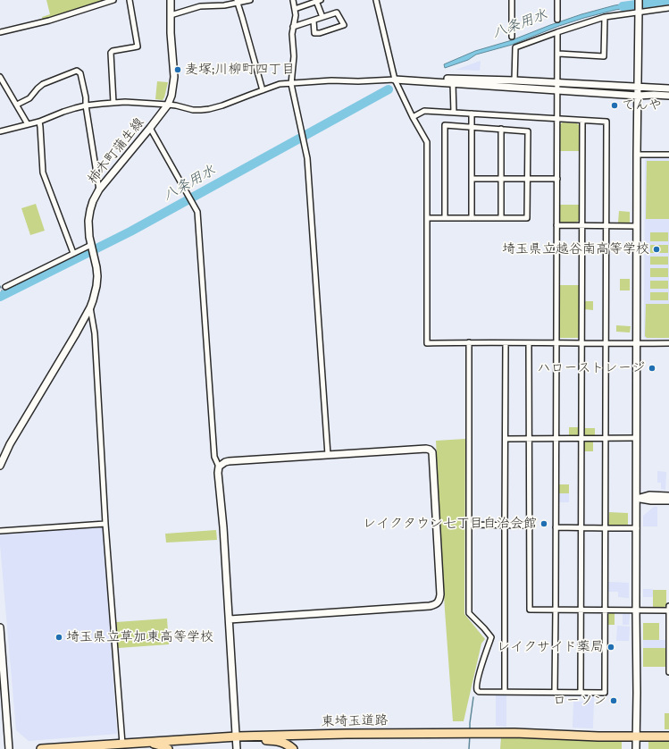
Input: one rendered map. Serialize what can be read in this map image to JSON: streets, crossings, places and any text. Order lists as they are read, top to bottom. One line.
{"streets":{"highway":["東埼玉道路"],"street":["柿木町蒲生線"]},"water":["八条用水"],"places":["麦塚;川柳町四丁目","てんや","埼玉県立越谷南高等学校","ハローストレージ","レイクタウン七丁目自治会館","埼玉県立草加東高等学校","レイクサイド薬局","ローソン"]}
